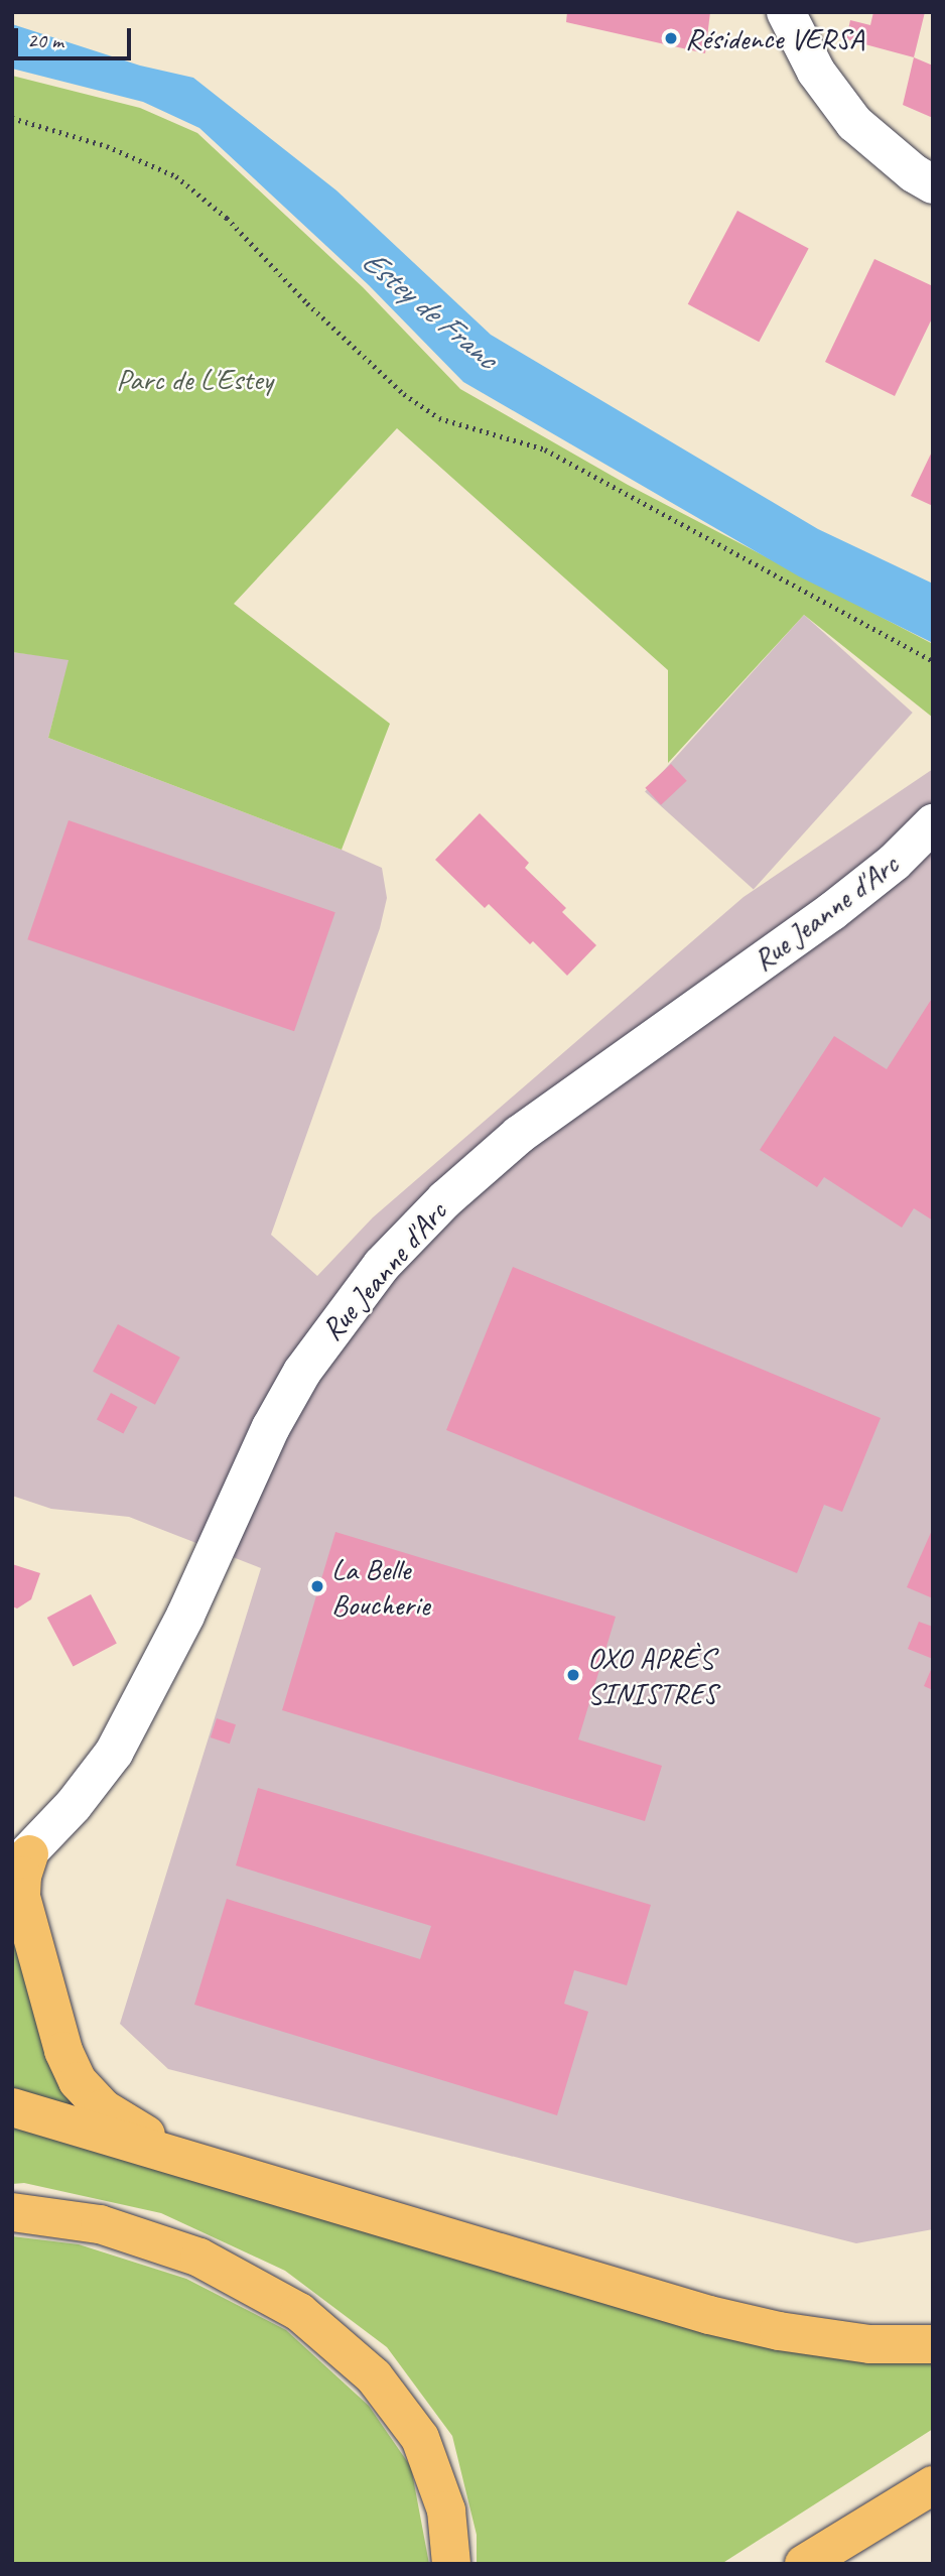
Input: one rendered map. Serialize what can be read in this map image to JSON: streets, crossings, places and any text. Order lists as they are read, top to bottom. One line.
{"streets":{"street":["Rue Jeanne d'Arc"]},"water":["Estey de Franc"],"parks":["Parc de L'Estey"],"places":["Résidence VERSA","La Belle Boucherie","OXO APRÈS SINISTRES"],"scale_bar":"20 m"}
